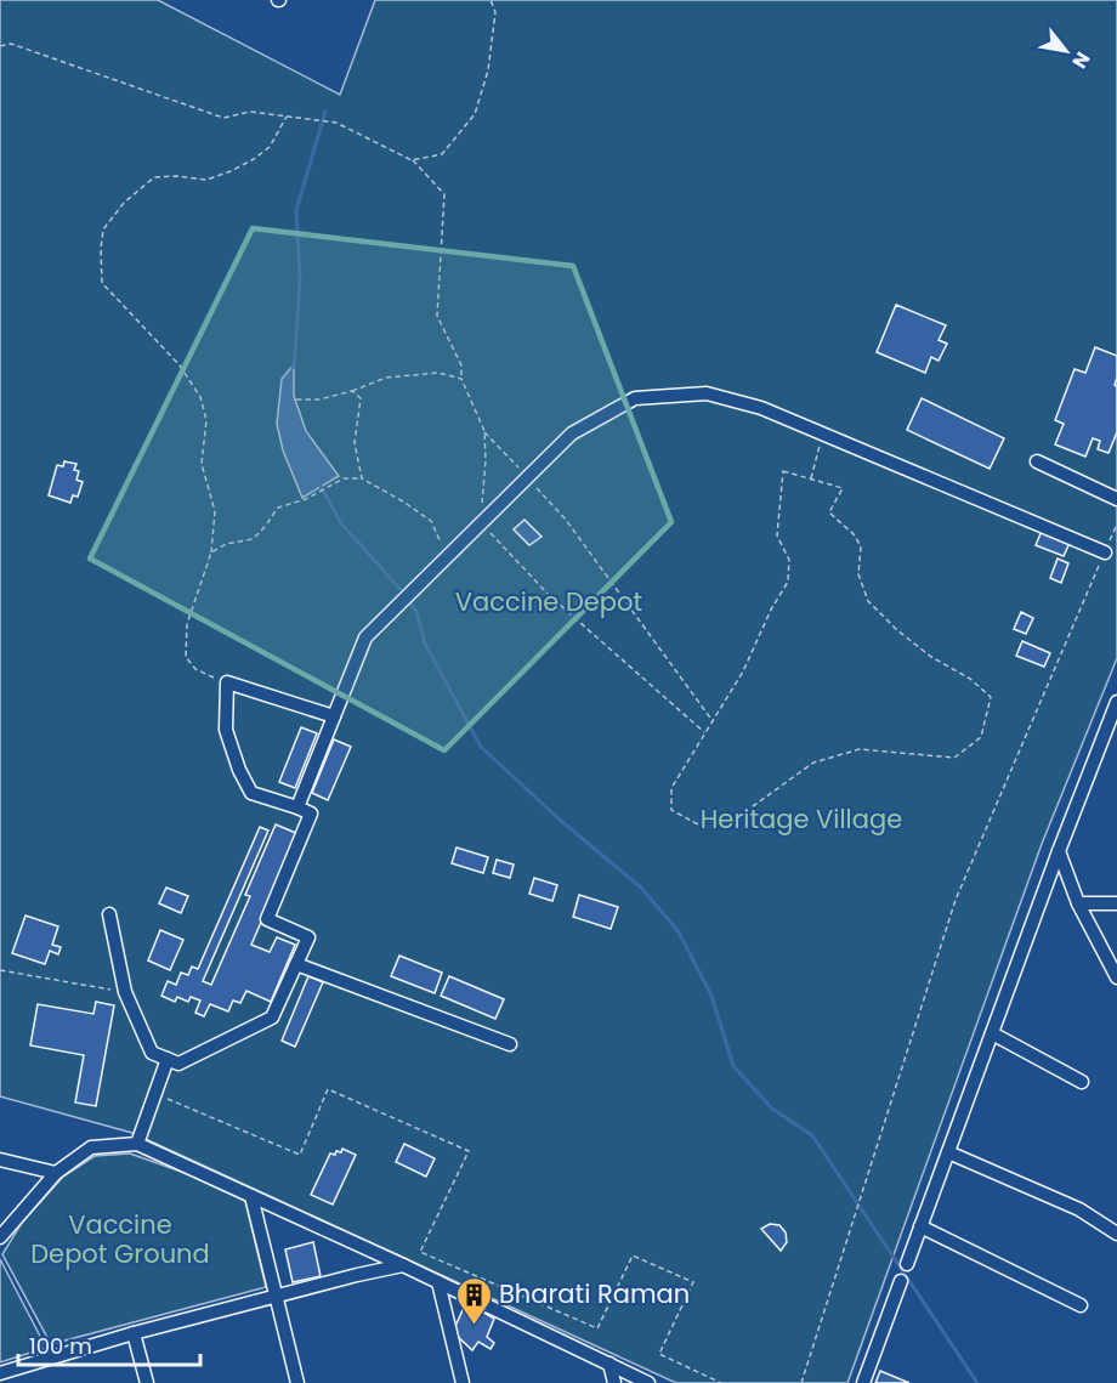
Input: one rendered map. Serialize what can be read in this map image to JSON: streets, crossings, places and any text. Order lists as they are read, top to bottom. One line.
{"parks":["Vaccine Depot","Heritage Village","Vaccine Depot Ground"],"places":{"building":["Bharati Raman"]},"scale_bar":"100 m","north":"bottom right"}
